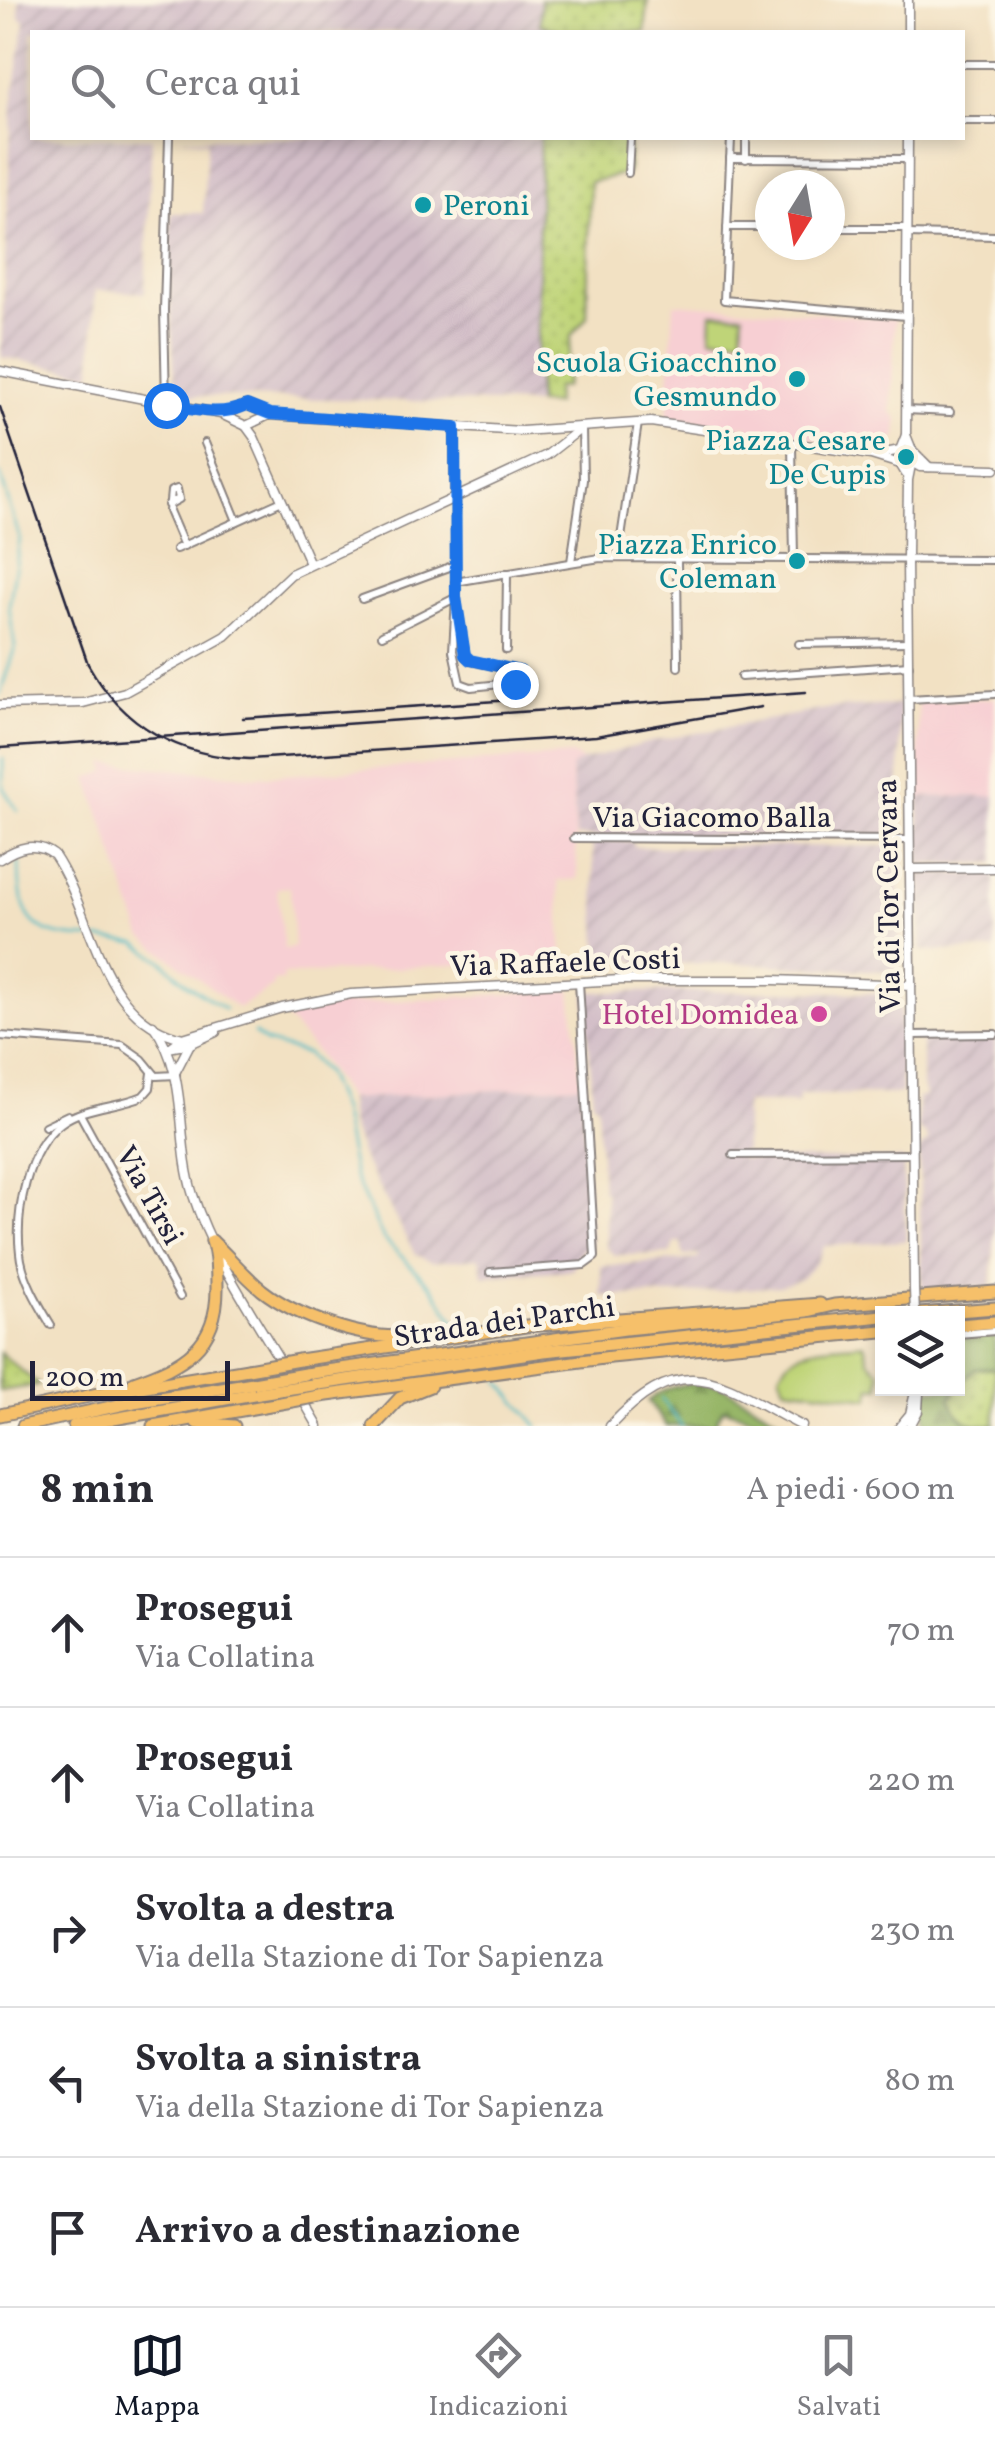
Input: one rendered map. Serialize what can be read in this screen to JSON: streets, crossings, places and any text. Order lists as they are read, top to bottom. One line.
{"streets":{"highway":["Strada dei Parchi"],"street":["Via Giacomo Balla","Via di Tor Cervara","Via Raffaele Costi","Via Tirsi"]},"crossings":[["Via Giacomo Balla","Via di Tor Cervara"],["Via di Tor Cervara","Via Raffaele Costi"]],"places":["Peroni","Scuola Gioacchino Gesmundo","Piazza Cesare De Cupis","Piazza Enrico Coleman","Hotel Domidea"],"scale_bar":"200 m","north":"bottom","page":{"search":"Cerca qui","scale":"200 m","heading":["8 min","A piedi · 600 m"],"list":[["Prosegui","Via Collatina","70 m"],["Prosegui","Via Collatina","220 m"],["Svolta a destra","Via della Stazione di Tor Sapienza","230 m"],["Svolta a sinistra","Via della Stazione di Tor Sapienza","80 m"],"Arrivo a destinazione"],"nav":["Mappa","Indicazioni","Salvati"]}}
